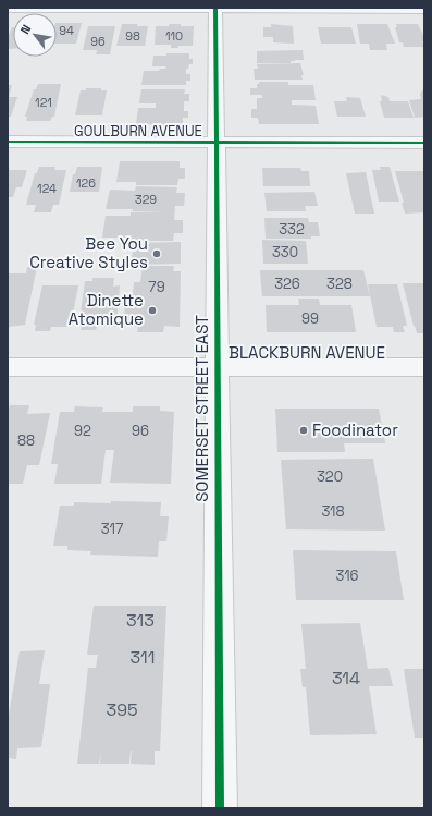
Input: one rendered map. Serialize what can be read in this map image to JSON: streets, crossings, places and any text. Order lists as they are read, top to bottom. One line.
{"streets":{"street":["GOULBURN AVENUE","BLACKBURN AVENUE","SOMERSET STREET EAST"]},"crossings":[["GOULBURN AVENUE","SOMERSET STREET EAST"],["BLACKBURN AVENUE","SOMERSET STREET EAST"]],"places":["Bee You Creative Styles","Dinette Atomique","Foodinator"],"house_numbers":["94","98","110","96","121","126","124","329","332","330","326","328","79","99","92","96","88","320","318","317","316","313","311","314","395"],"north":"top left"}
